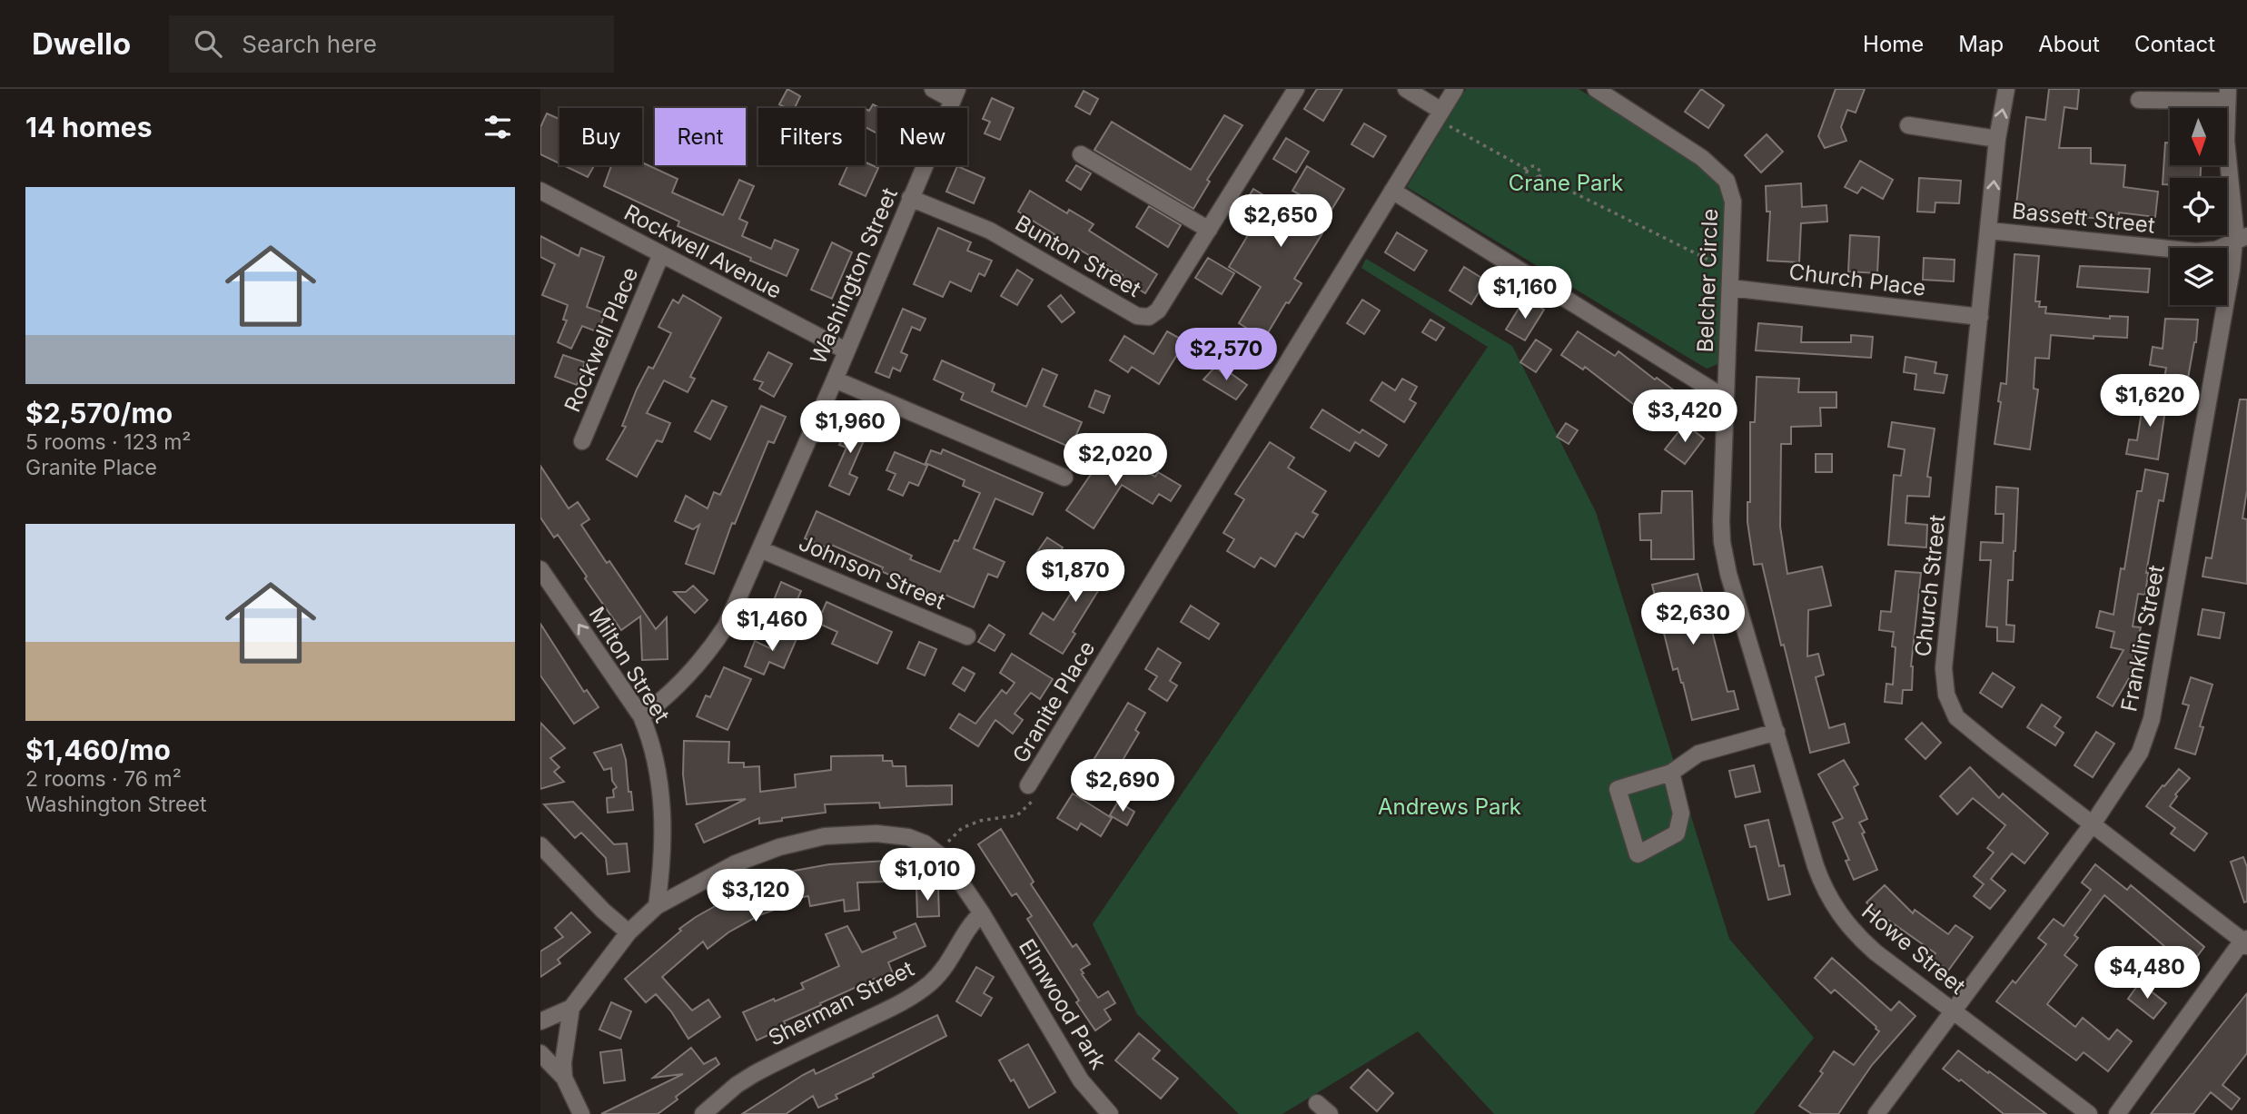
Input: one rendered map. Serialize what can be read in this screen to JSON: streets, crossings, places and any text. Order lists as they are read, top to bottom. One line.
{"streets":{"street":["Bassett Street","Rockwell Avenue","Bunton Street","Washington Street","Church Place","Belcher Circle","Rockwell Place","Johnson Street","Church Street","Franklin Street","Milton Street","Granite Place","Howe Street","Sherman Street","Elmwood Park"]},"crossings":[["Bassett Street","Church Street"],["Bassett Street","Franklin Street"],["Rockwell Avenue","Washington Street"],["Rockwell Avenue","Rockwell Place"],["Bunton Street","Washington Street"],["Washington Street","Johnson Street"],["Washington Street","Milton Street"],["Church Place","Belcher Circle"],["Church Place","Church Street"],["Belcher Circle","Howe Street"],["Church Street","Franklin Street"],["Franklin Street","Howe Street"],["Milton Street","Elmwood Park"],["Sherman Street","Elmwood Park"]],"one_way":["Milton Street"],"parks":["Crane Park","Andrews Park"],"north":"bottom","page":{"header":"Dwello","search":"Search here","nav":["Home","Map","About","Contact"],"heading":"14 homes","chip":["Buy","Rent","Filters","New"],"list":[{"name":"$2,570/mo","note":"5 rooms · 123 m² · Granite Place"},{"name":"$1,460/mo","note":"2 rooms · 76 m² · Washington Street"}],"price":["$2,650","$1,160","$2,570","$1,620","$3,420","$1,960","$2,020","$1,870","$2,630","$1,460","$2,690","$1,010","$3,120","$4,480"]}}
